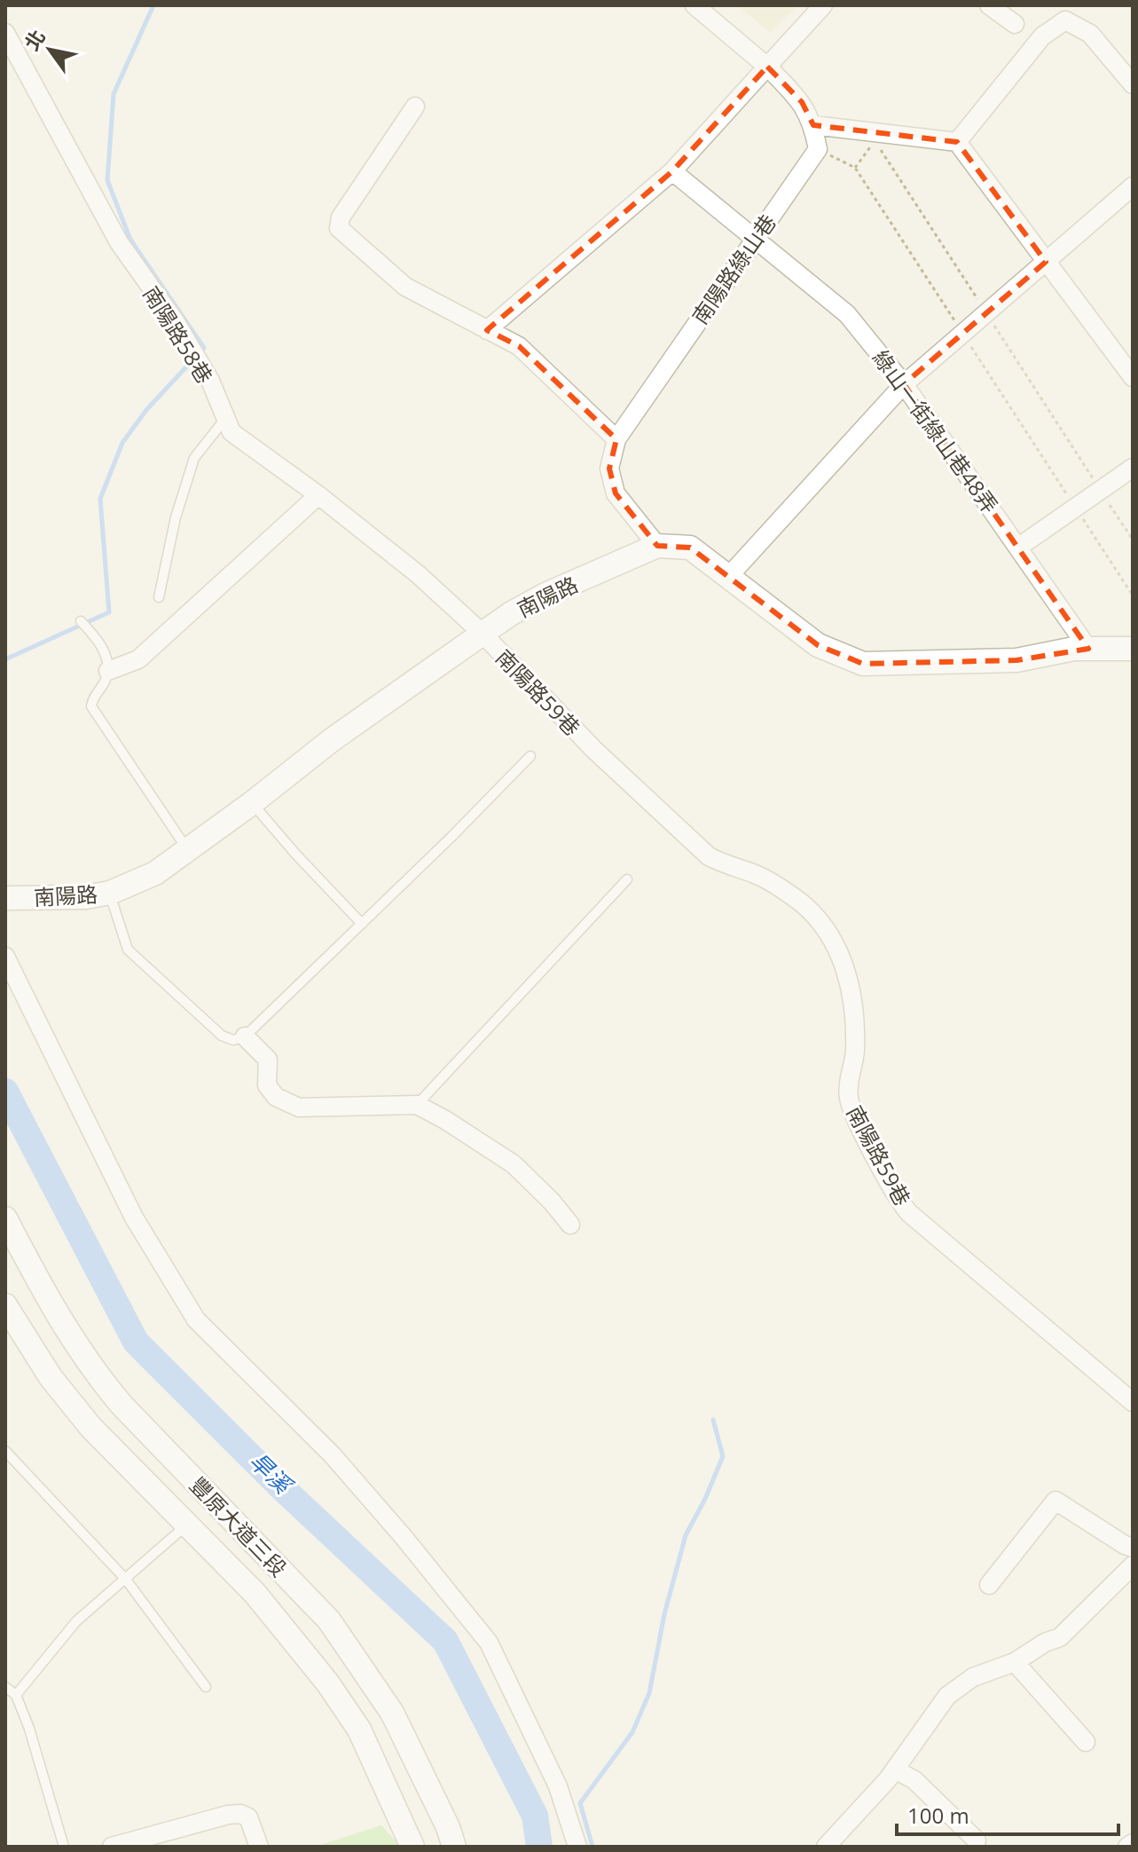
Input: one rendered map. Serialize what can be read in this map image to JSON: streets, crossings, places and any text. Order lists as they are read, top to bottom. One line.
{"streets":{"street":["南陽路綠山巷","南陽路58巷","綠山一街綠山巷48弄","南陽路","南陽路59巷","豐原大道三段"]},"crossings":[["南陽路綠山巷","綠山一街綠山巷48弄"],["南陽路綠山巷","南陽路"],["南陽路58巷","南陽路"],["南陽路58巷","南陽路59巷"],["綠山一街綠山巷48弄","南陽路"],["南陽路","南陽路59巷"]],"water":["旱溪"],"scale_bar":"100 m","north":"top left"}
